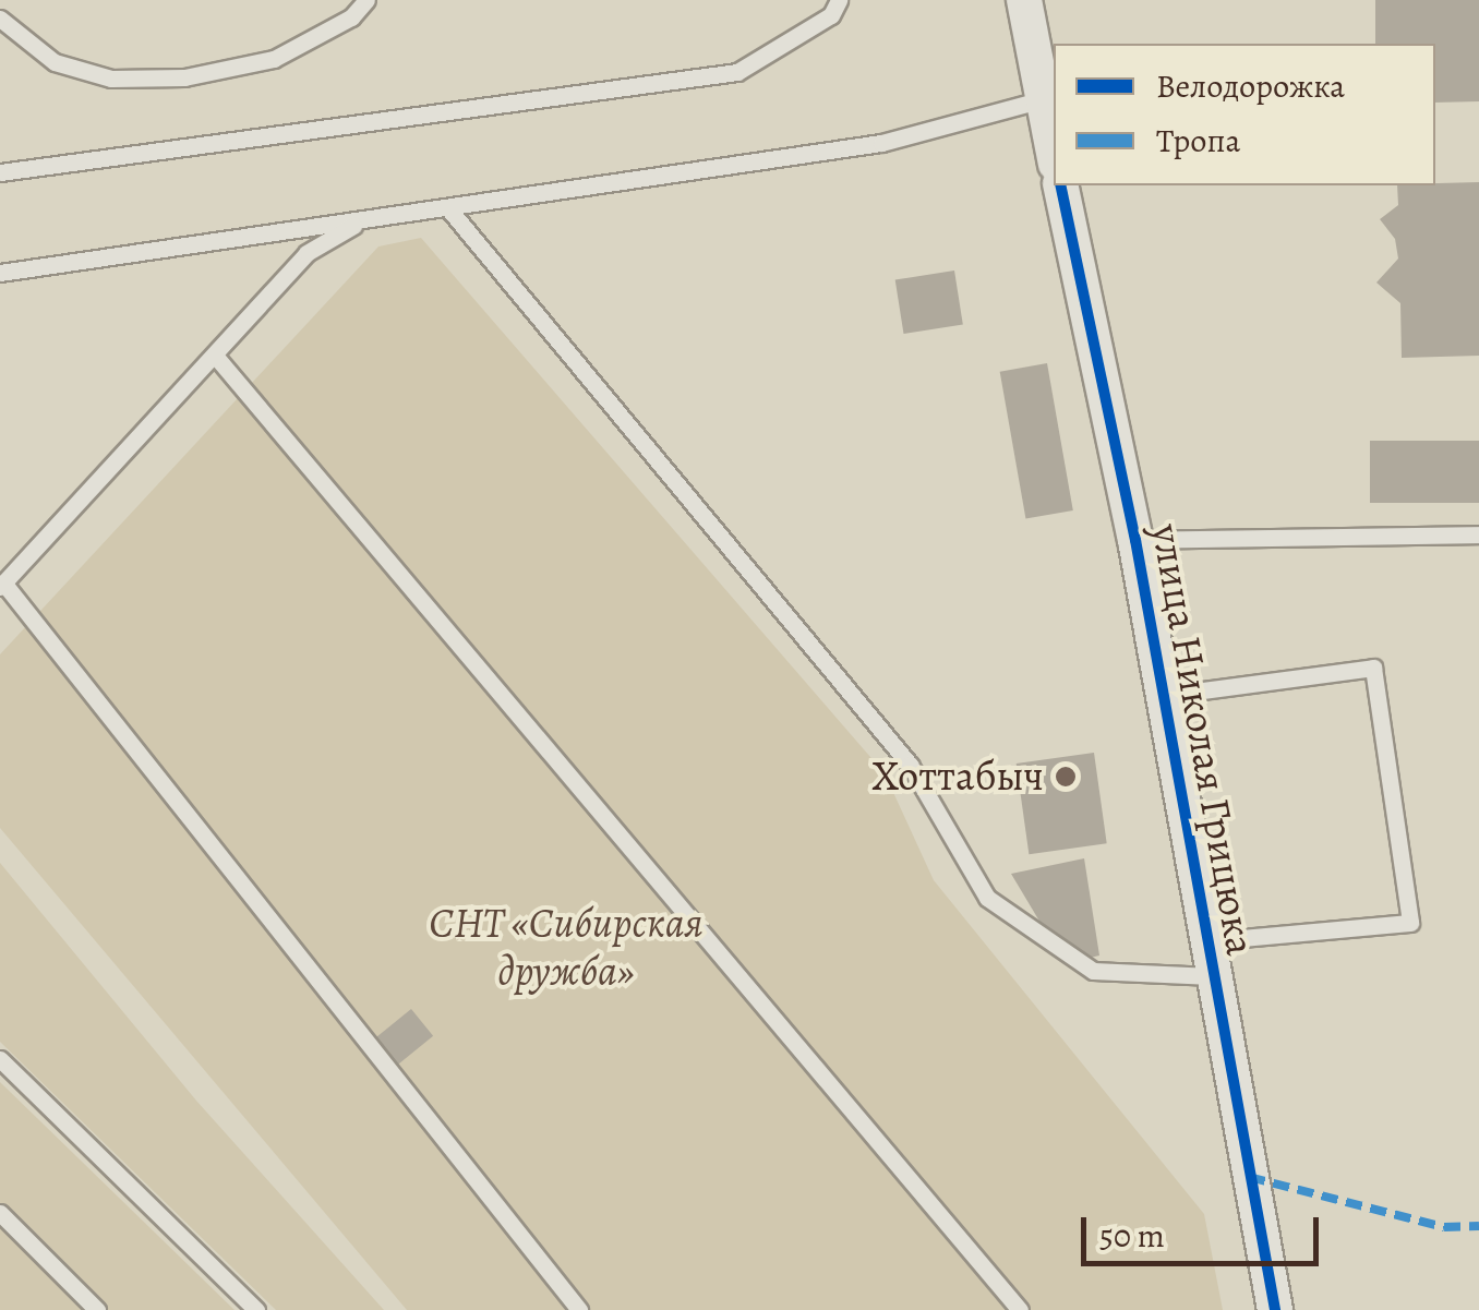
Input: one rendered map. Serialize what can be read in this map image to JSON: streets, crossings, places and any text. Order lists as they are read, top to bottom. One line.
{"streets":{"street":["улица Николая Грицюка"]},"parks":["СНТ «Сибирская дружба»"],"places":["Хоттабыч"],"legend":["Велодорожка","Тропа"],"scale_bar":"50 m"}
